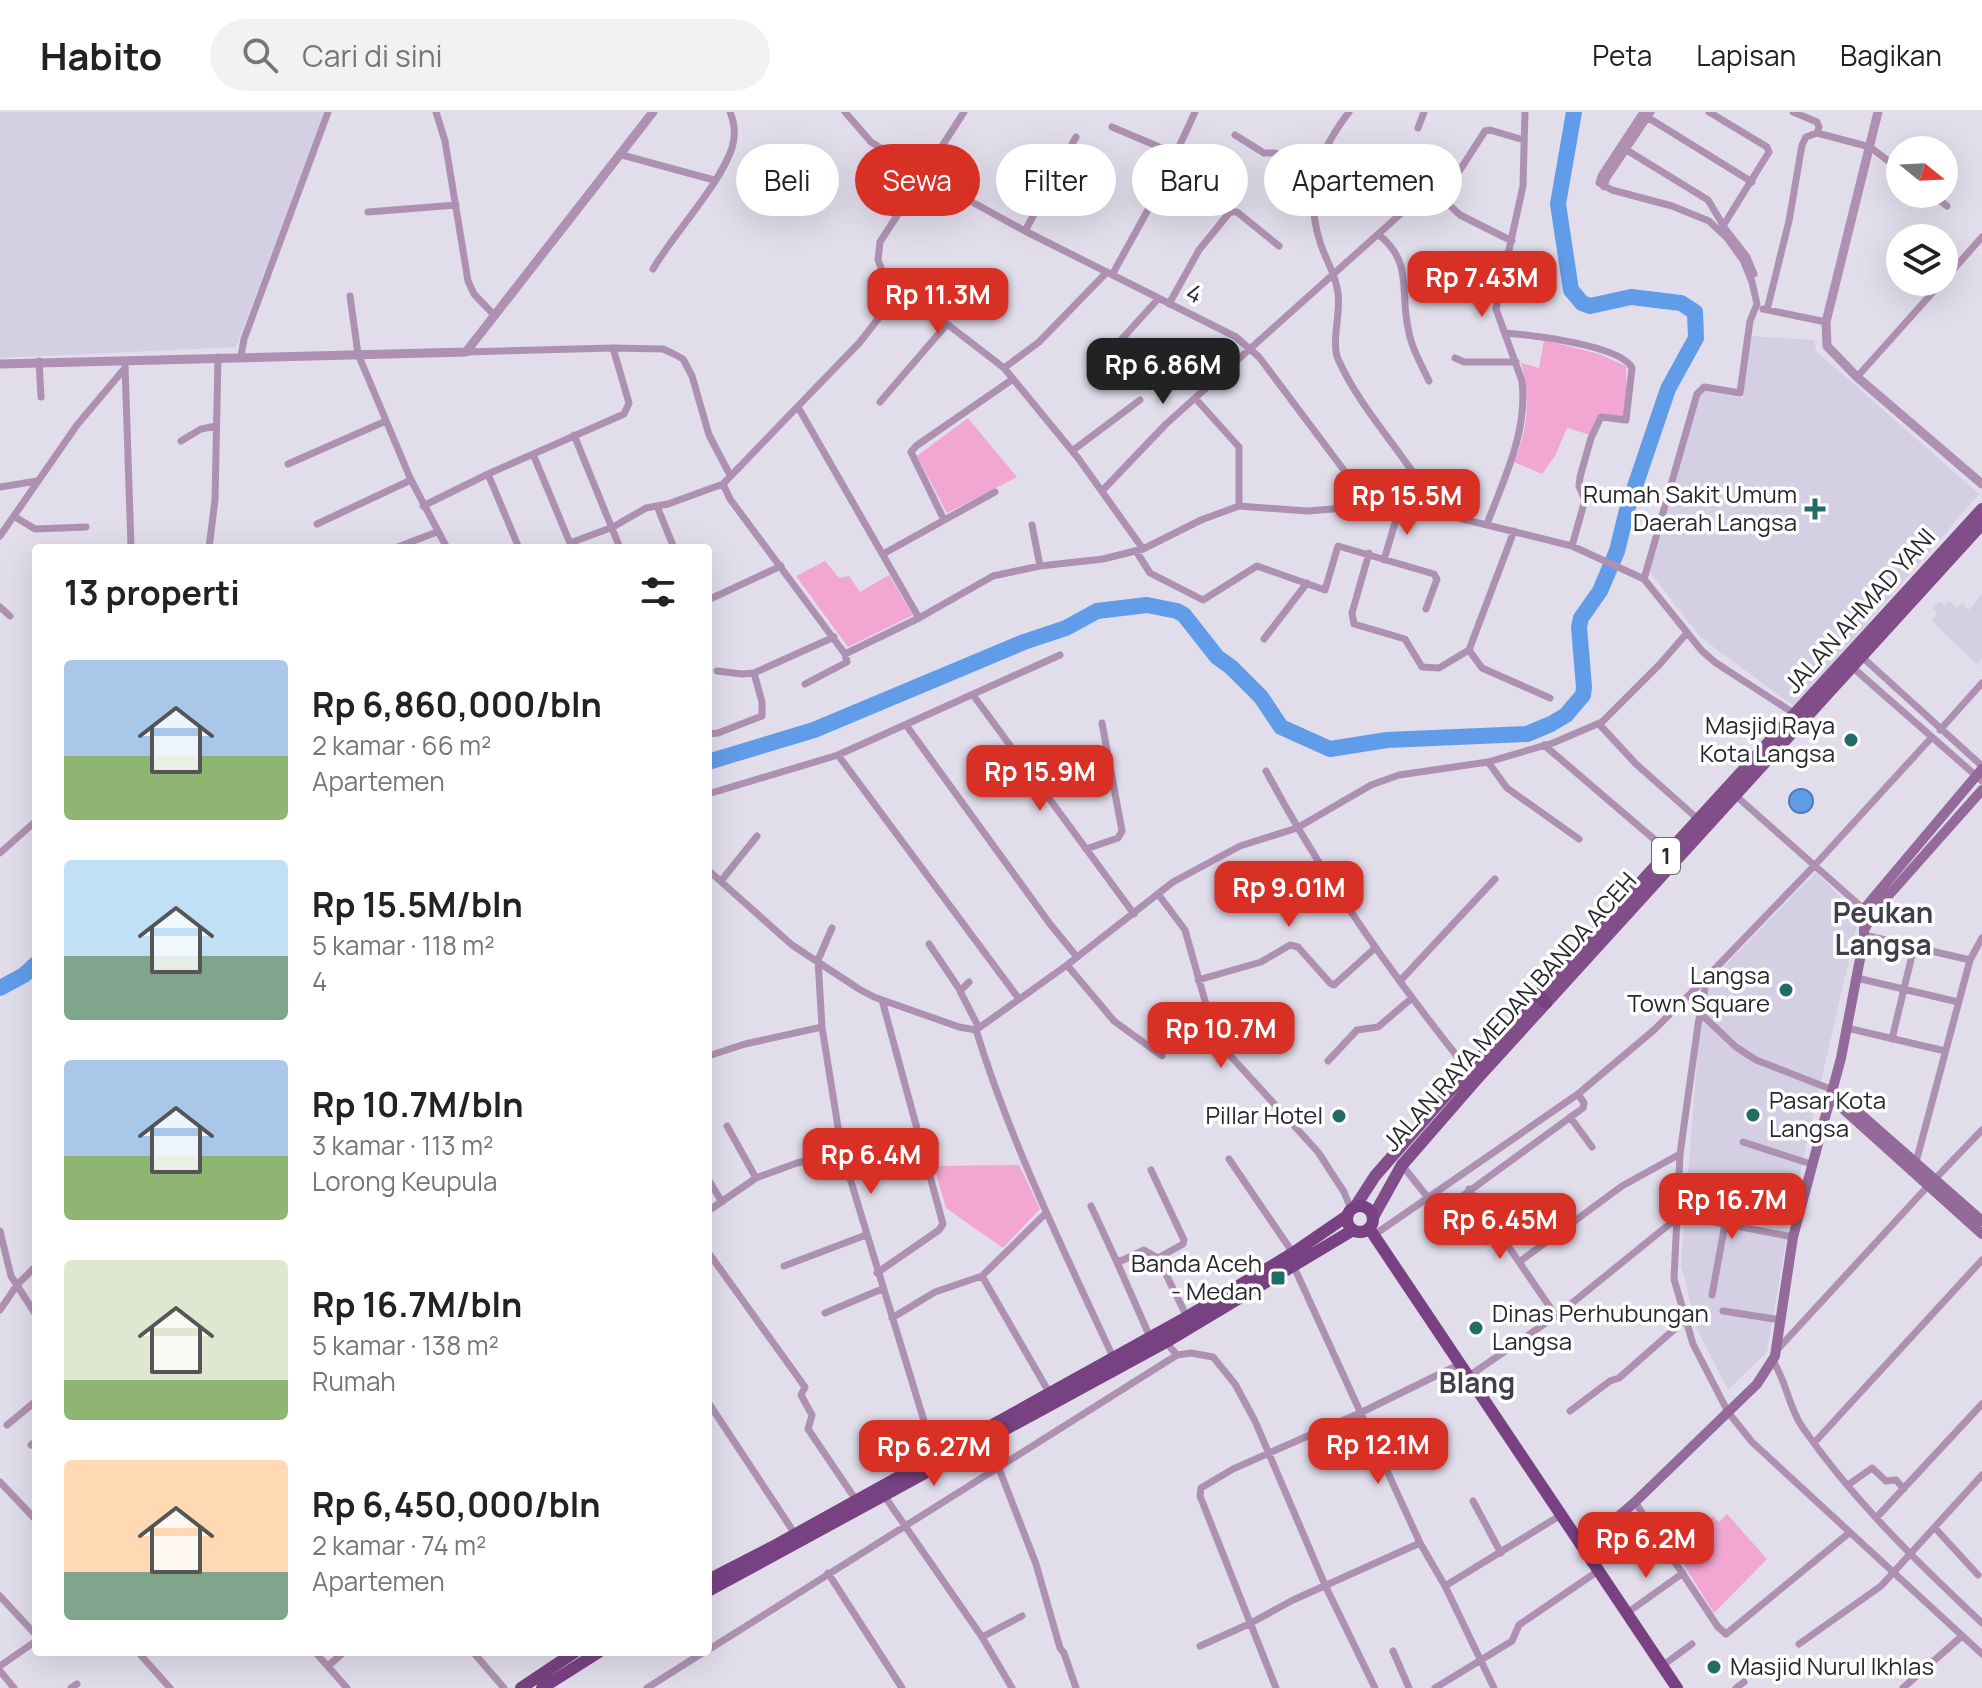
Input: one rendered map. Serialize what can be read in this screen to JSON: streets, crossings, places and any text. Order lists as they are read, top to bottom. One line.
{"streets":{"highway":["1"],"main road":["JALAN AHMAD YANI","JALAN RAYA MEDAN BANDA ACEH"],"street":["4"]},"crossings":[["JALAN AHMAD YANI","1"],["JALAN AHMAD YANI","JALAN RAYA MEDAN BANDA ACEH"],["1","JALAN RAYA MEDAN BANDA ACEH"]],"districts":["Peukan Langsa","Blang"],"places":{"health":["Rumah Sakit Umum Daerah Langsa"],"other":["Masjid Raya Kota Langsa","Langsa Town Square","Pasar Kota Langsa","Pillar Hotel","Dinas Perhubungan Langsa","Masjid Nurul Ikhlas"],"transit":["Banda Aceh - Medan"]},"north":"right","page":{"header":"Habito","search":"Cari di sini","nav":["Peta","Lapisan","Bagikan"],"chip":["Beli","Sewa","Filter","Baru","Apartemen"],"price":["Rp 7.43M","Rp 11.3M","Rp 6.86M","Rp 15.5M","Rp 15.9M","Rp 9.01M","Rp 10.7M","Rp 6.4M","Rp 16.7M","Rp 6.45M","Rp 12.1M","Rp 6.27M","Rp 6.2M"],"heading":"13 properti","list":[{"name":"Rp 6,860,000/bln","note":"2 kamar · 66 m² · Apartemen"},{"name":"Rp 15.5M/bln","note":"5 kamar · 118 m² · 4"},{"name":"Rp 10.7M/bln","note":"3 kamar · 113 m² · Lorong Keupula"},{"name":"Rp 16.7M/bln","note":"5 kamar · 138 m² · Rumah"},{"name":"Rp 6,450,000/bln","note":"2 kamar · 74 m² · Apartemen"}]}}
